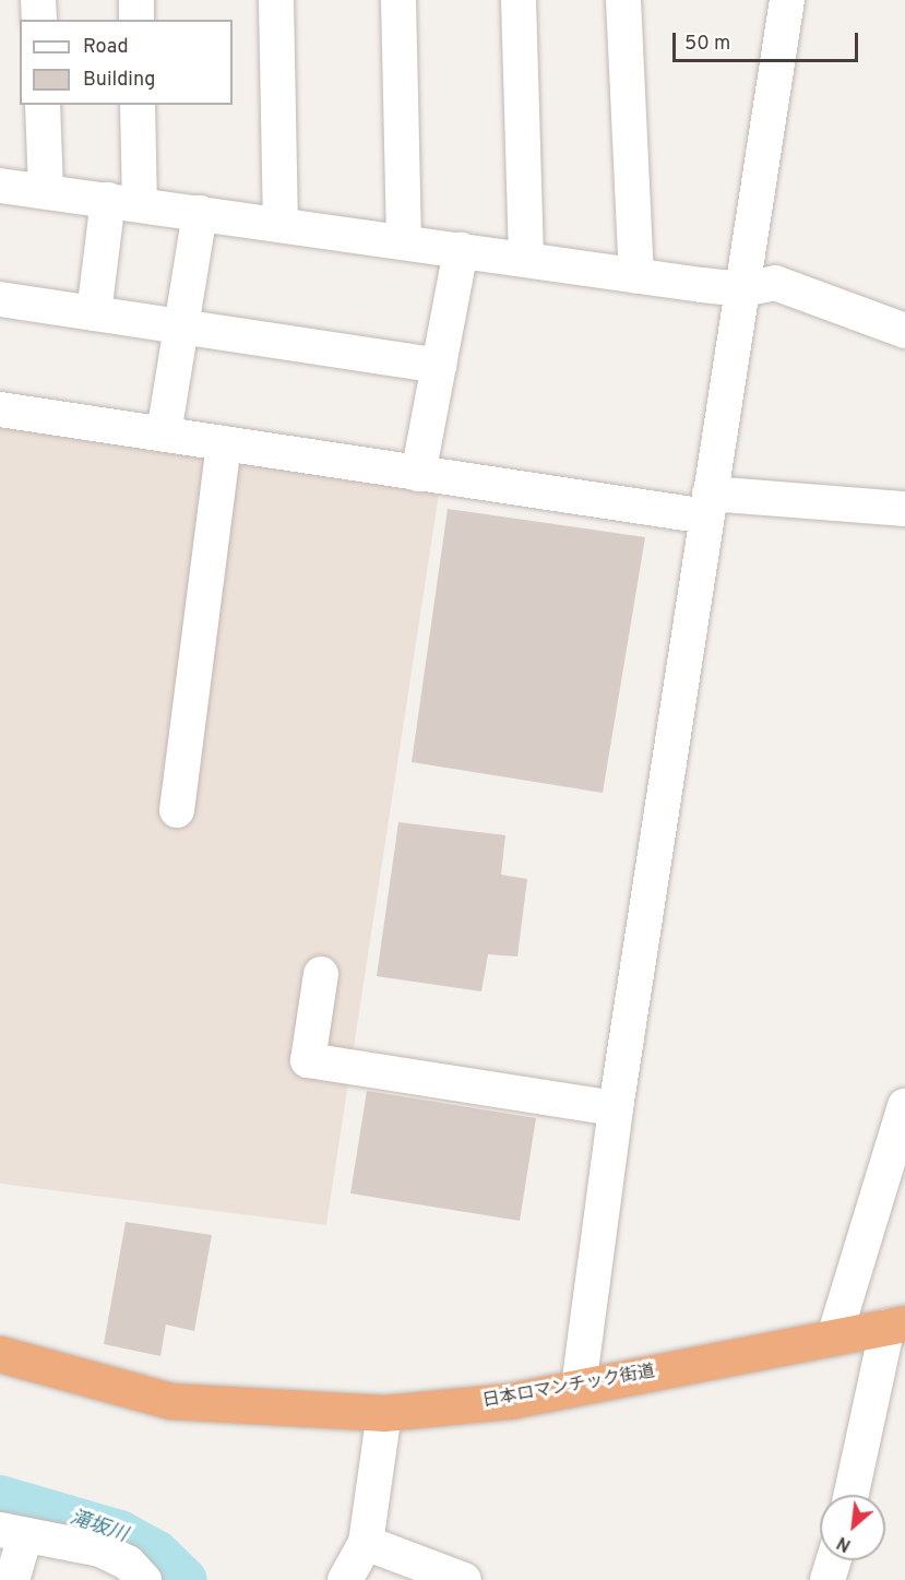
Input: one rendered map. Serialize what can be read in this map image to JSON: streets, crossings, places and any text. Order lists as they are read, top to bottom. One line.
{"streets":{"highway":["日本ロマンチック街道"]},"water":["滝坂川"],"legend":["Road","Building"],"scale_bar":"50 m","north":"bottom left"}
